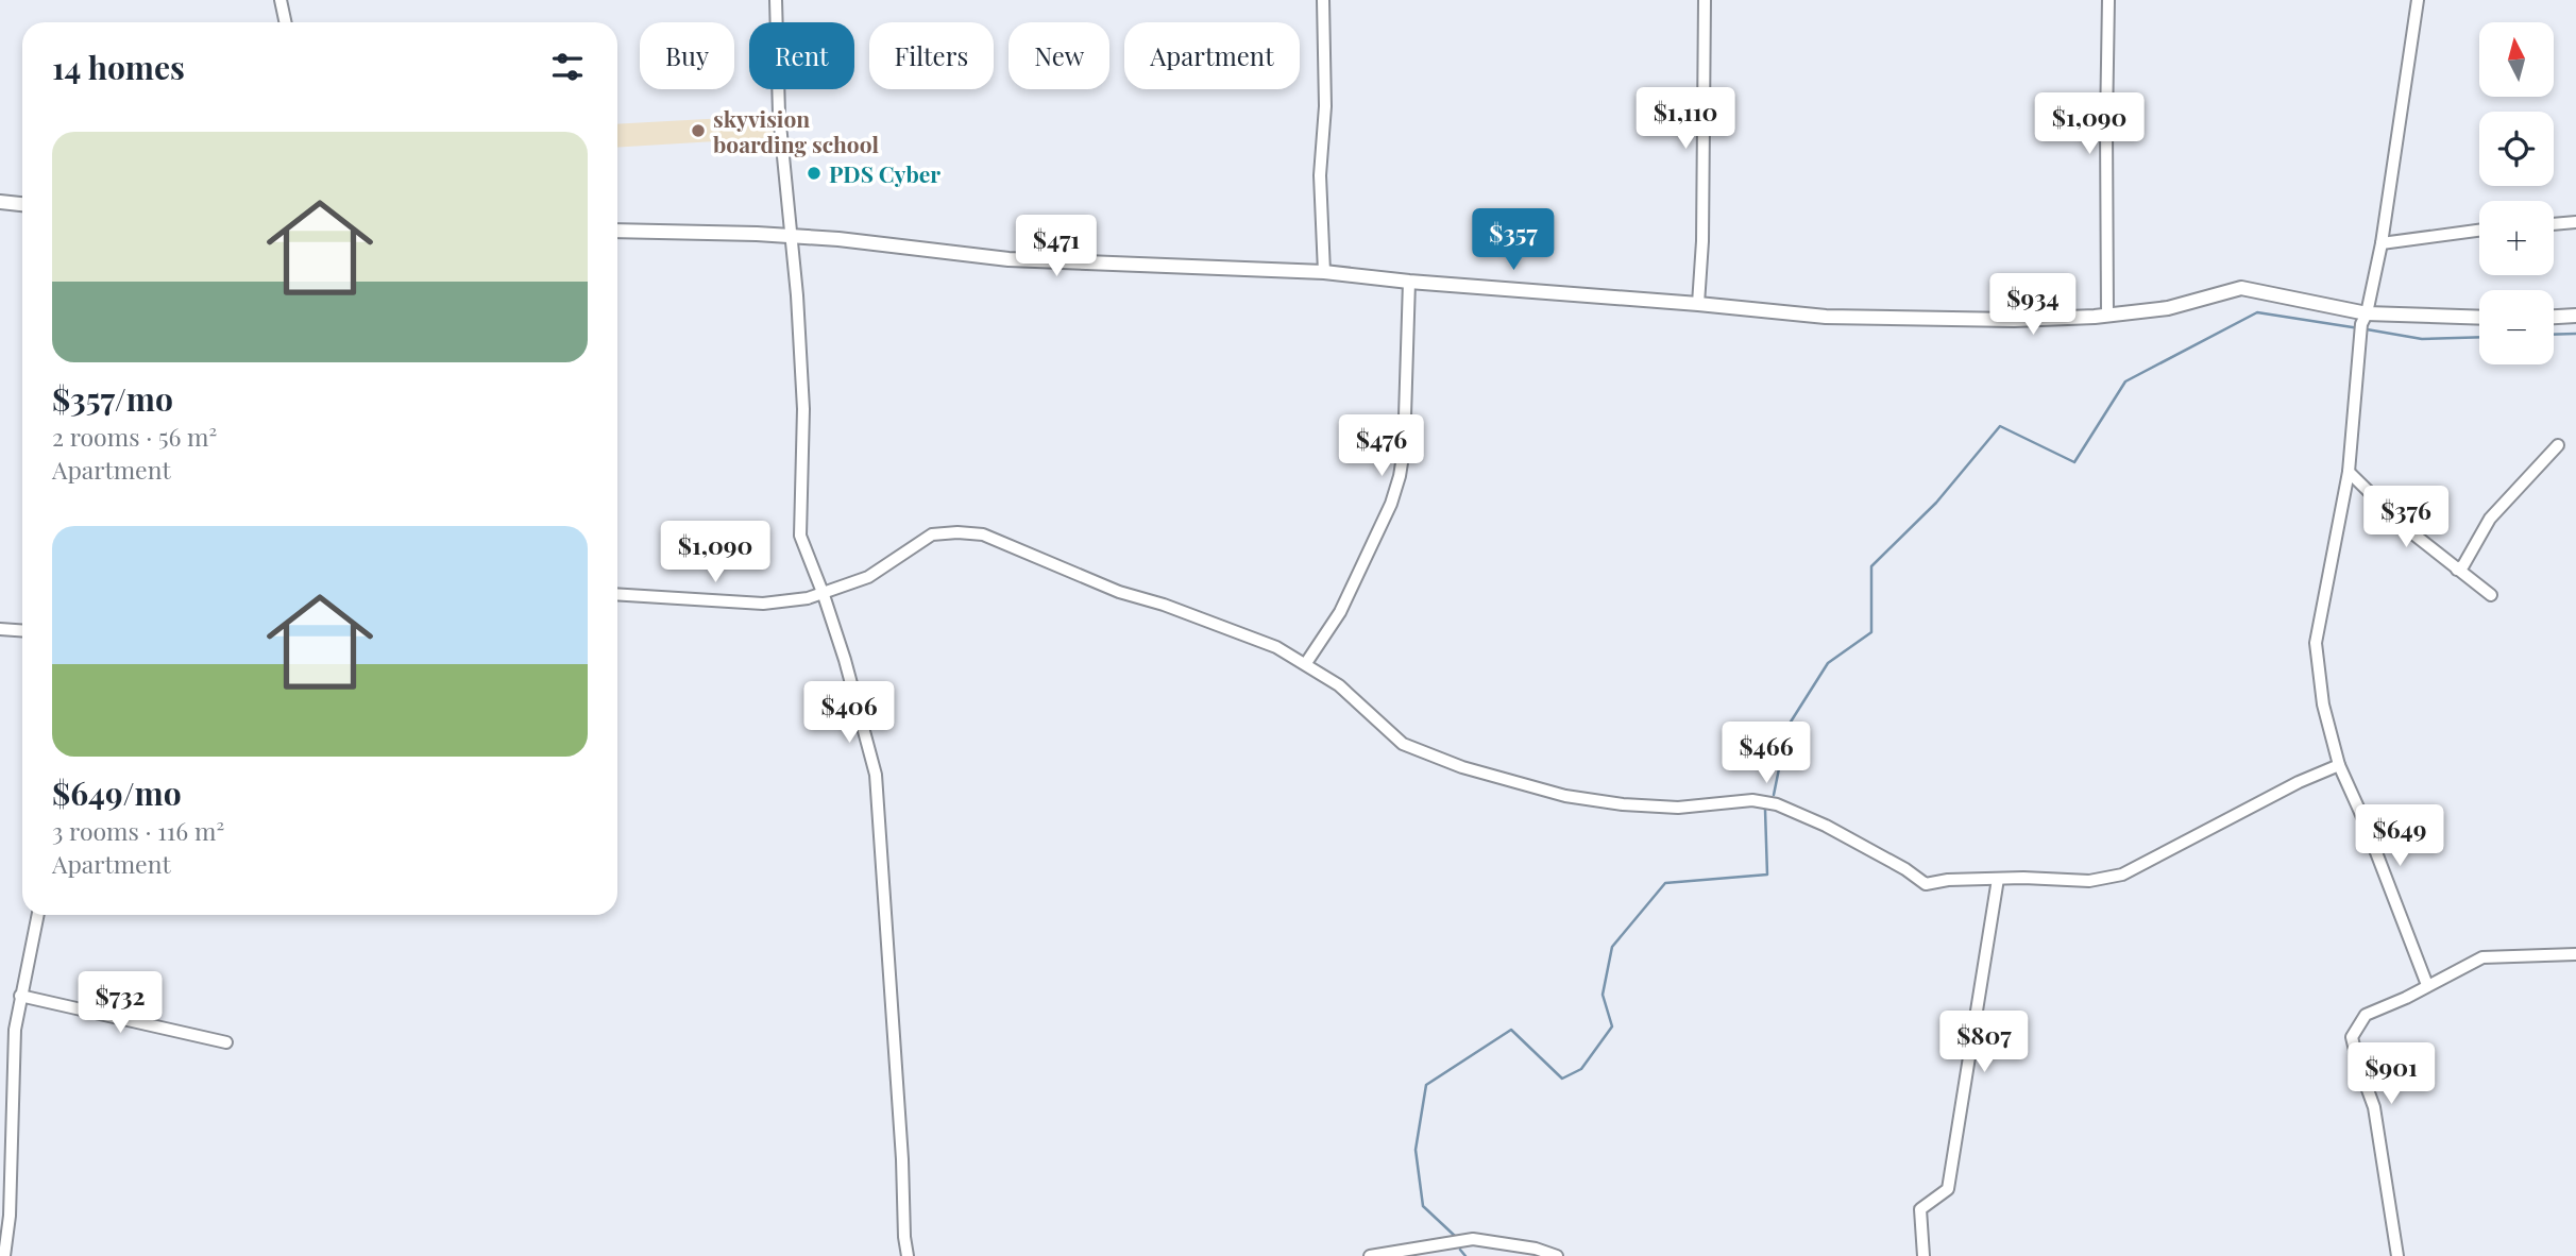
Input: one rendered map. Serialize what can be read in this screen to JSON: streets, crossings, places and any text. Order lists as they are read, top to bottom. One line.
{"places":["skyvision boarding school","PDS Cyber"],"north":"top","page":{"map_buttons":["+","−"],"chip":["Buy","Rent","Filters","New","Apartment"],"heading":"14 homes","price":["$1,110","$1,090","$357","$471","$934","$476","$376","$1,090","$406","$466","$649","$732","$807","$901"],"list":[{"name":"$357/mo","note":"2 rooms · 56 m² · Apartment"},{"name":"$649/mo","note":"3 rooms · 116 m² · Apartment"}]}}
